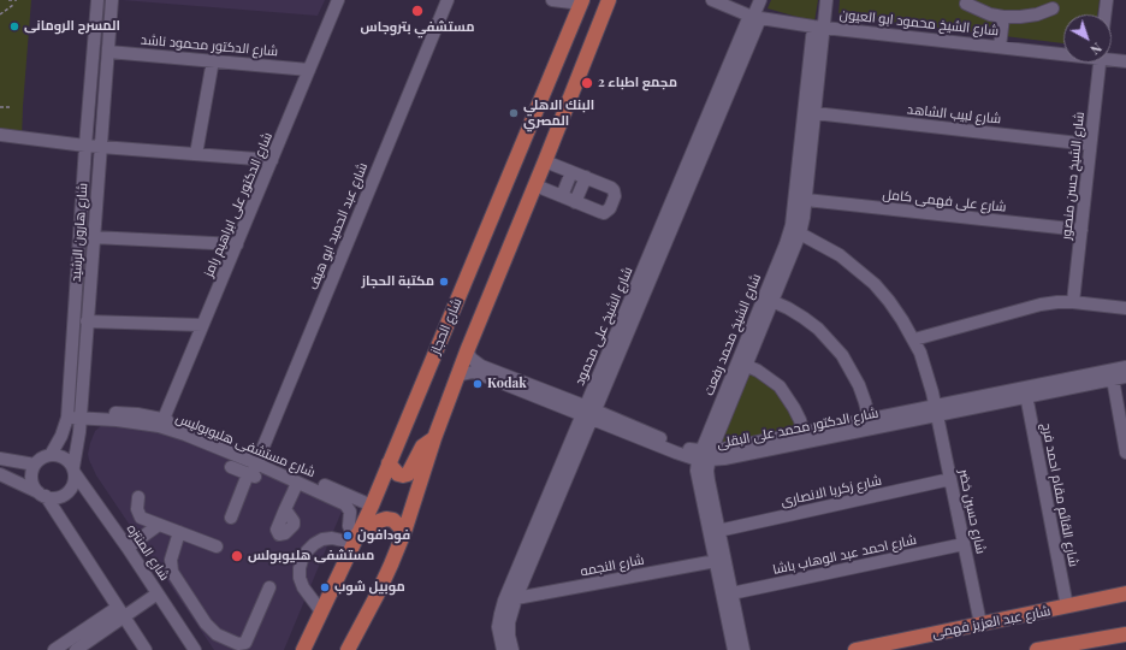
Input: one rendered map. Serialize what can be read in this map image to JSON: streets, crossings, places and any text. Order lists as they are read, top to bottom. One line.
{"streets":{"main road":["شارع الحجاز","شارع عبد العزيز فهمى"],"street":["شارع الشيخ محمود ابو العيون","شارع الدكتور محمود ناشد","شارع لبيب الشاهد","شارع الشيخ حسن منصور","شارع على فهمى كامل","شارع الدكتور على ابراهيم رامز","شارع عبد الحميد ابو هيف","شارع هارون الرشيد","شارع الشيخ على محمود","شارع الشيخ محمد رفعت","شارع الدكتور محمد على البقلى","شارع مستشفى هليوبوليس","شارع زكريا الانصارى","شارع القائم مقام احمد فرج","شارع حسين خضر","شارع المنتزه","شارع احمد عبد الوهاب باشا","شارع النجمه"]},"crossings":[["شارع الشيخ محمود ابو العيون","شارع الشيخ على محمود"],["شارع الشيخ محمود ابو العيون","شارع الشيخ محمد رفعت"],["شارع الدكتور محمود ناشد","شارع الدكتور على ابراهيم رامز"],["شارع الدكتور محمود ناشد","شارع هارون الرشيد"],["شارع لبيب الشاهد","شارع الشيخ حسن منصور"],["شارع لبيب الشاهد","شارع الشيخ محمد رفعت"],["شارع الشيخ حسن منصور","شارع على فهمى كامل"],["شارع على فهمى كامل","شارع الشيخ محمد رفعت"],["شارع الدكتور على ابراهيم رامز","شارع مستشفى هليوبوليس"],["شارع عبد الحميد ابو هيف","شارع مستشفى هليوبوليس"],["شارع هارون الرشيد","شارع مستشفى هليوبوليس"],["شارع هارون الرشيد","شارع المنتزه"],["شارع الحجاز","شارع مستشفى هليوبوليس"],["شارع الشيخ على محمود","شارع الدكتور محمد على البقلى"],["شارع الشيخ على محمود","شارع النجمه"],["شارع الشيخ محمد رفعت","شارع الدكتور محمد على البقلى"],["شارع الشيخ محمد رفعت","شارع زكريا الانصارى"],["شارع الشيخ محمد رفعت","شارع حسين خضر"],["شارع الشيخ محمد رفعت","شارع احمد عبد الوهاب باشا"],["شارع الشيخ محمد رفعت","شارع النجمه"],["شارع الدكتور محمد على البقلى","شارع القائم مقام احمد فرج"],["شارع الدكتور محمد على البقلى","شارع حسين خضر"],["شارع زكريا الانصارى","شارع حسين خضر"],["شارع القائم مقام احمد فرج","شارع عبد العزيز فهمى"],["شارع حسين خضر","شارع احمد عبد الوهاب باشا"],["شارع حسين خضر","شارع عبد العزيز فهمى"]],"places":["مستشفي بتروجاس","المسرح الرومانى","مجمع اطباء 2","البنك الاهلي المصري","مكتبة الحجاز","Kodak","فودافون","مستشفى هليوبولس","موبيل شوب"],"north":"bottom right"}
